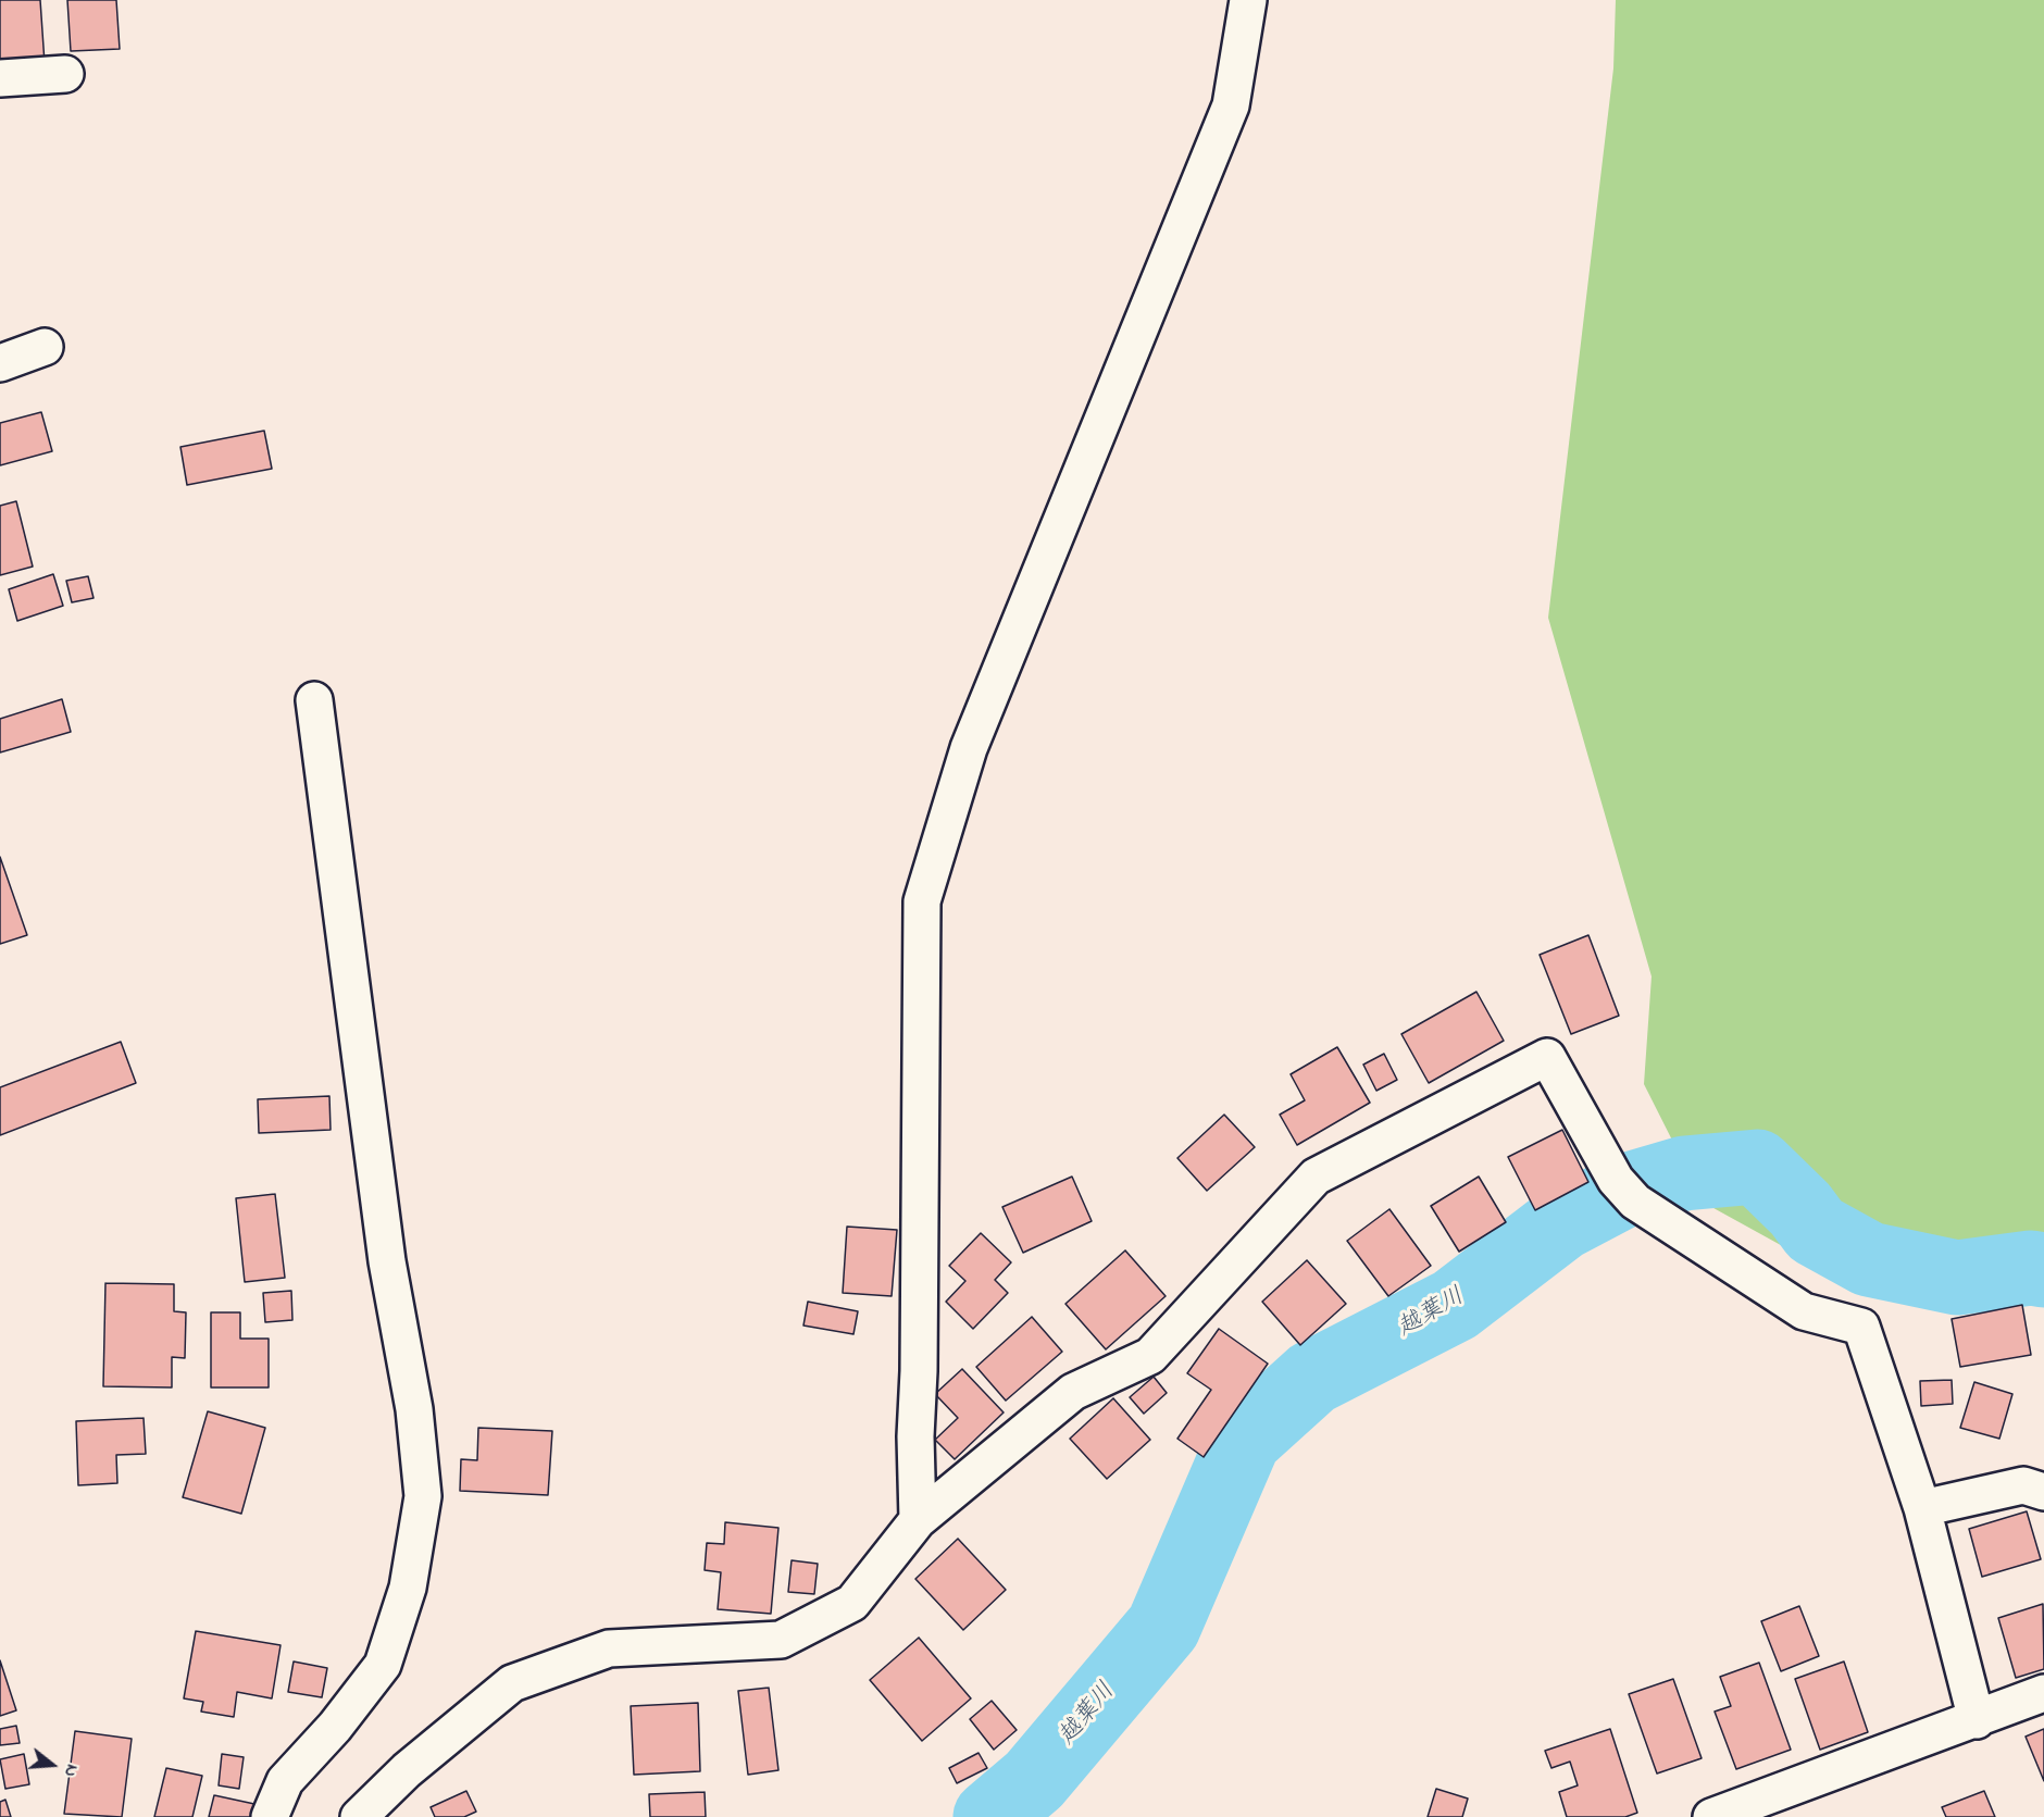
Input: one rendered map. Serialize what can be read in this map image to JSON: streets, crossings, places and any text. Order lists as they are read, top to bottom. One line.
{"water":["越葉川"],"north":"right"}
